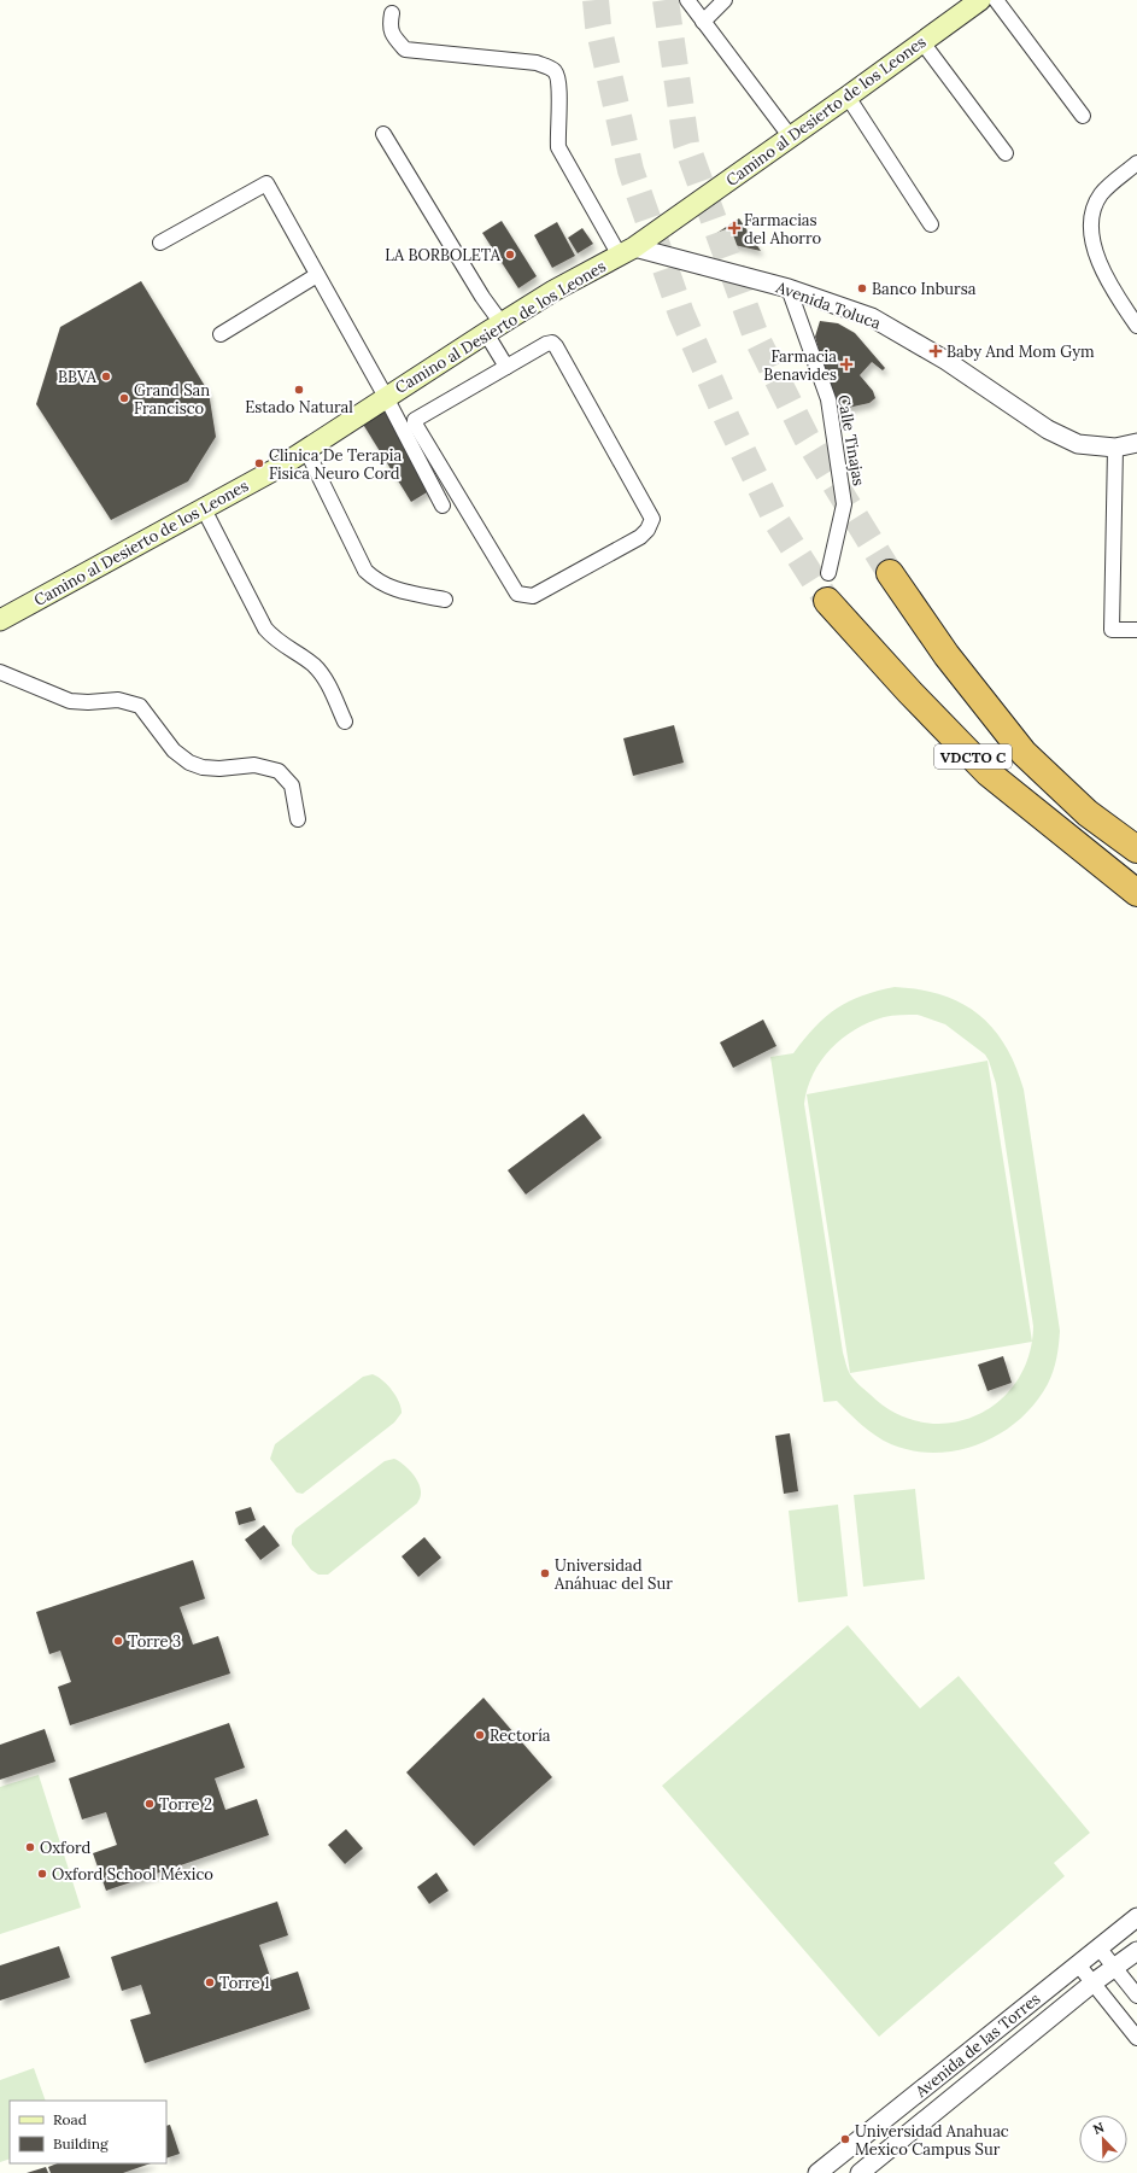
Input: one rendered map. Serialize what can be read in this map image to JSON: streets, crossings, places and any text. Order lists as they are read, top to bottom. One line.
{"streets":{"highway":["VDCTO C"],"main road":["Camino al Desierto de los Leones"],"street":["Avenida Toluca","Calle Tinajas","Avenida de las Torres"]},"crossings":[["Camino al Desierto de los Leones","Avenida Toluca"],["Avenida Toluca","Calle Tinajas"]],"places":{"health":["Farmacias del Ahorro","Baby And Mom Gym","Farmacia Benavides"],"other":["LA BORBOLETA","Banco Inbursa","BBVA","Estado Natural","Grand San Francisco","Clinica De Terapia Fisica Neuro Cord","Universidad Anáhuac del Sur","Torre 3","Rectoría","Torre 2","Oxford","Oxford School México","Torre 1","Universidad Anahuac Mexico Campus Sur"]},"legend":["Road","Building"],"north":"top left"}
